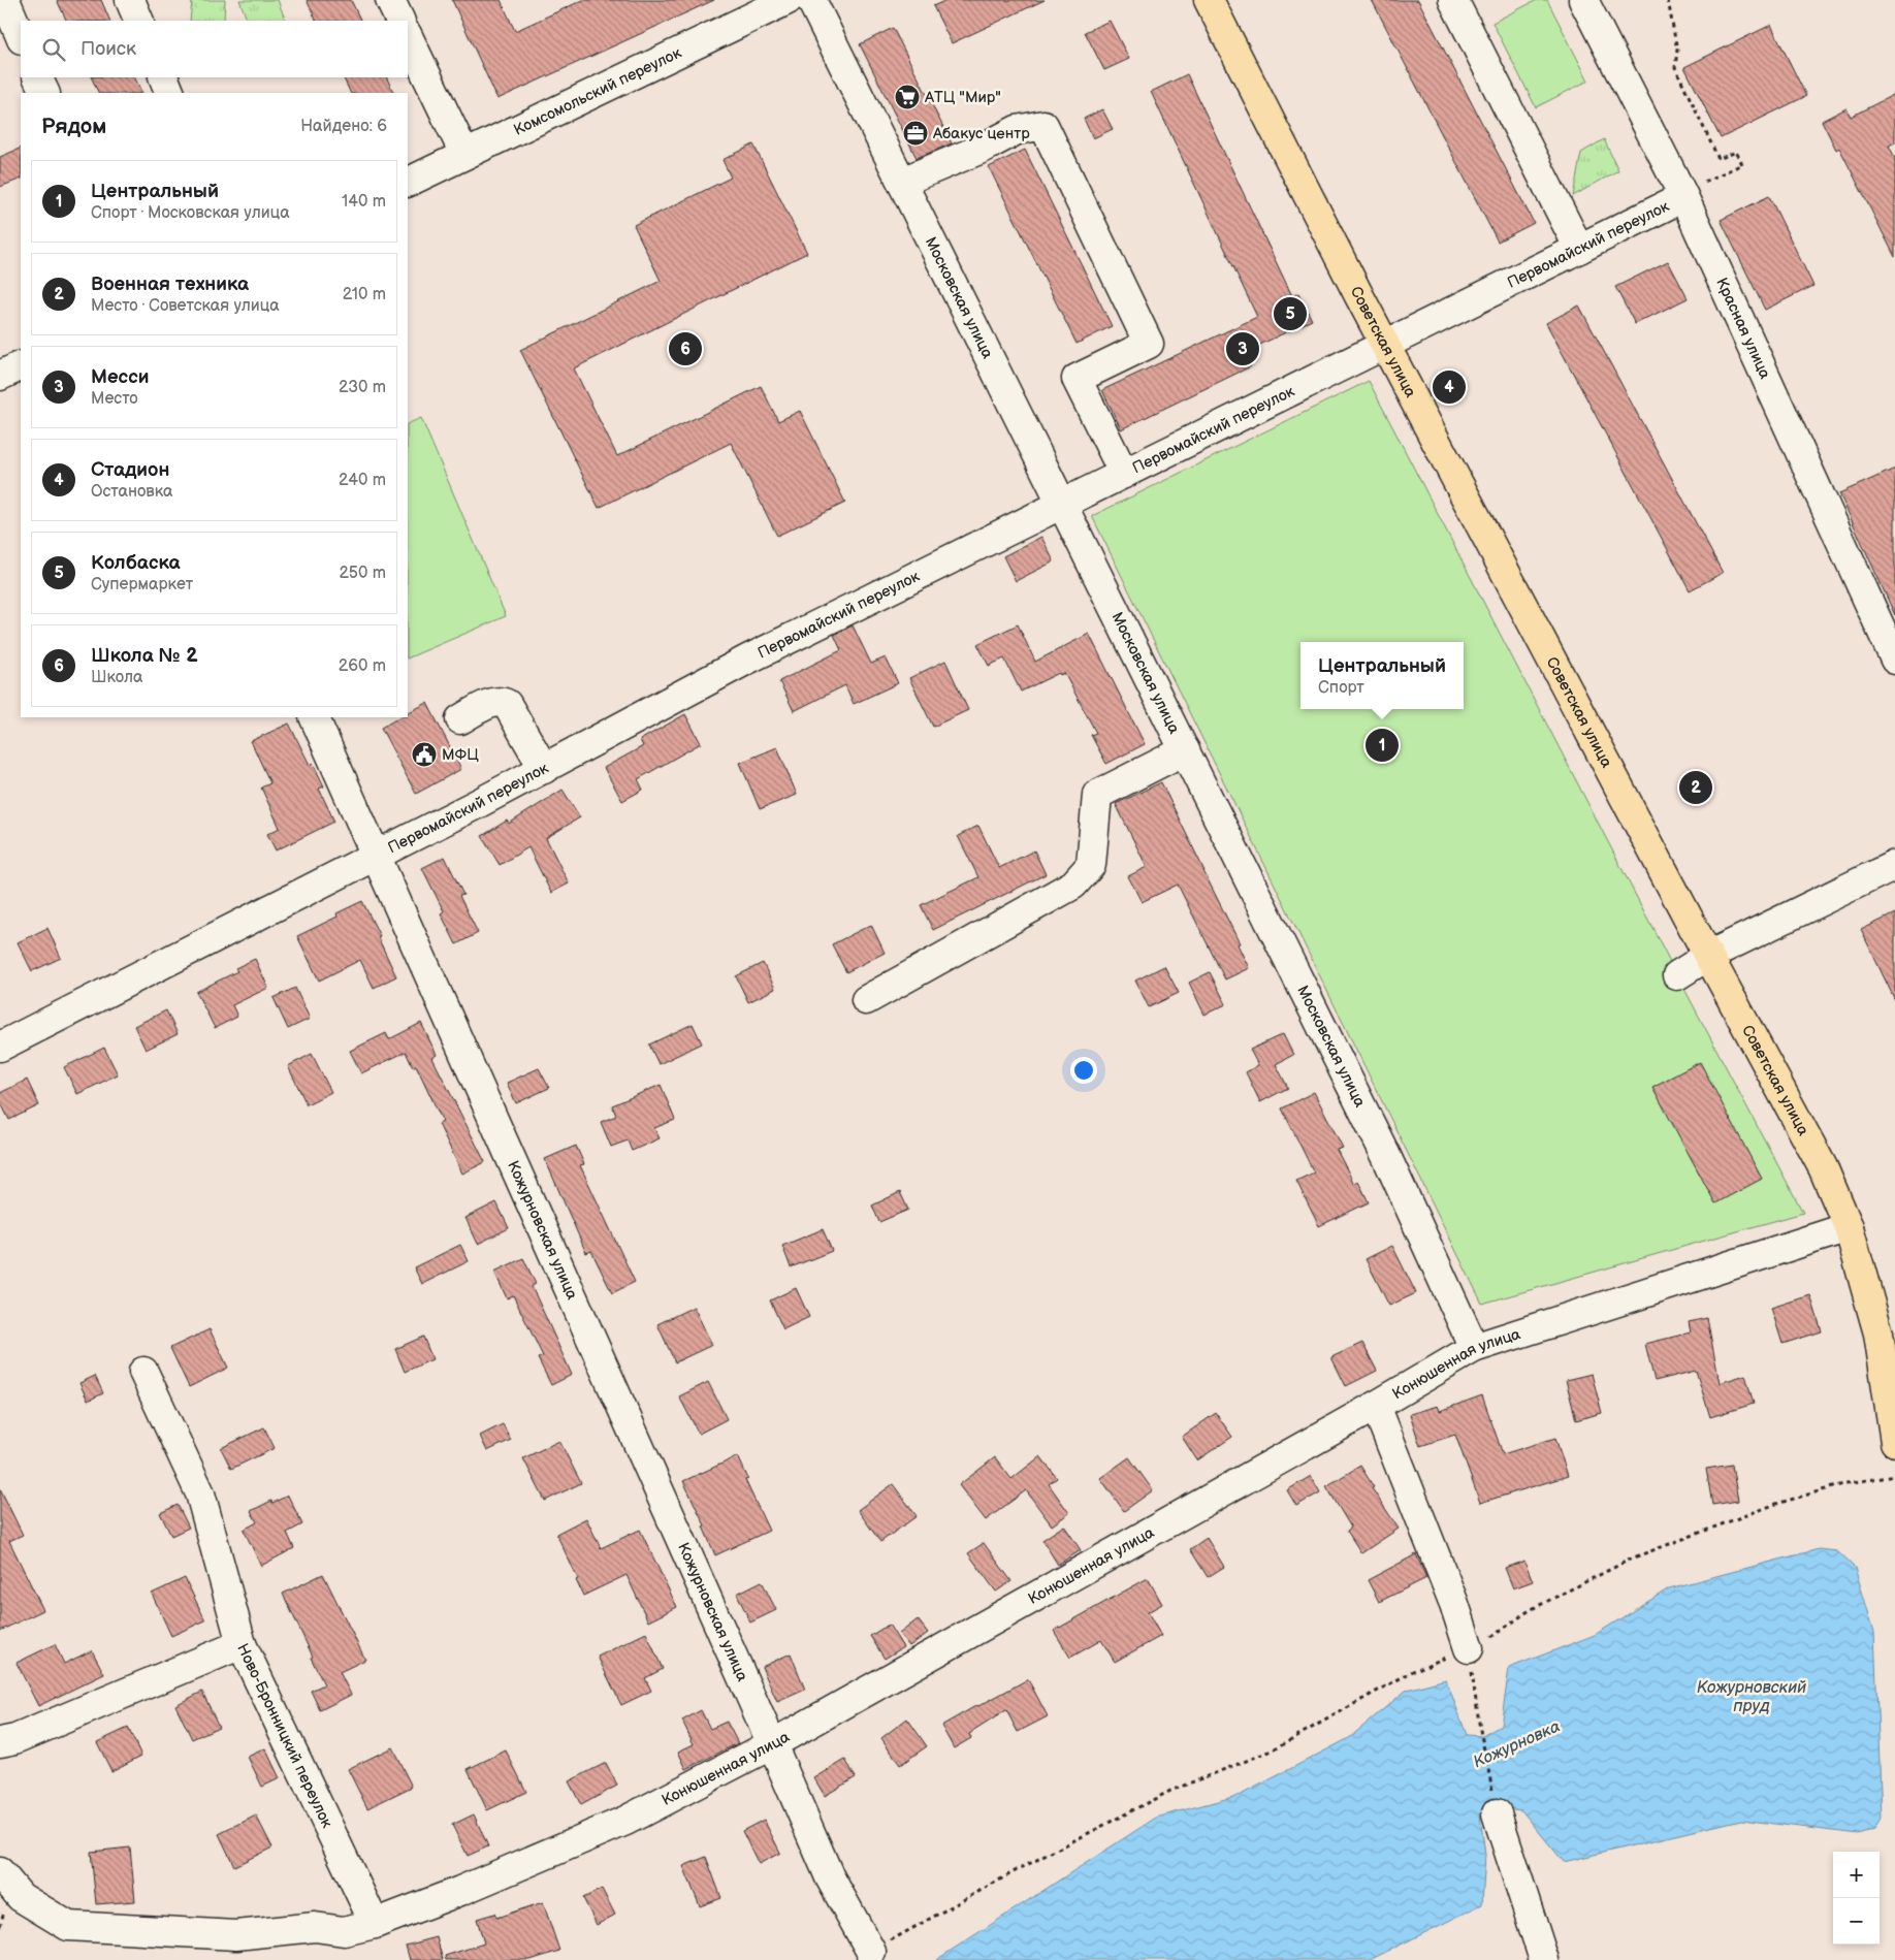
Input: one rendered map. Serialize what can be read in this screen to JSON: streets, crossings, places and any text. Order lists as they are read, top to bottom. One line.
{"streets":{"main road":["Советская улица"],"street":["Комсомольский переулок","Первомайский переулок","Московская улица","Красная улица","Кожурновская улица","Конюшенная улица","Ново-Бронницкий переулок"]},"crossings":[["Первомайский переулок","Московская улица"],["Первомайский переулок","Красная улица"],["Первомайский переулок","Советская улица"],["Первомайский переулок","Кожурновская улица"],["Московская улица","Конюшенная улица"],["Советская улица","Конюшенная улица"],["Кожурновская улица","Конюшенная улица"],["Конюшенная улица","Ново-Бронницкий переулок"]],"water":["Кожурновский пруд","Кожурновка"],"places":{"supermarket":["АТЦ \"Мир\""],"office":["Абакус центр"],"public building":["МФЦ"]},"page":{"search":"Поиск","heading":["Рядом","Найдено: 6"],"list":[{"mark":"1","name":"Центральный","note":"Спорт · Московская улица","value":"140 m"},{"mark":"2","name":"Военная техника","note":"Место · Советская улица","value":"210 m"},{"mark":"3","name":"Месси","note":"Место","value":"230 m"},{"mark":"4","name":"Стадион","note":"Остановка","value":"240 m"},{"mark":"5","name":"Колбаска","note":"Супермаркет","value":"250 m"},{"mark":"6","name":"Школа № 2","note":"Школа","value":"260 m"}],"pins":["5","3","6","4","1","2"],"popup":["Центральный","Спорт"],"map_buttons":["+","−"]}}
